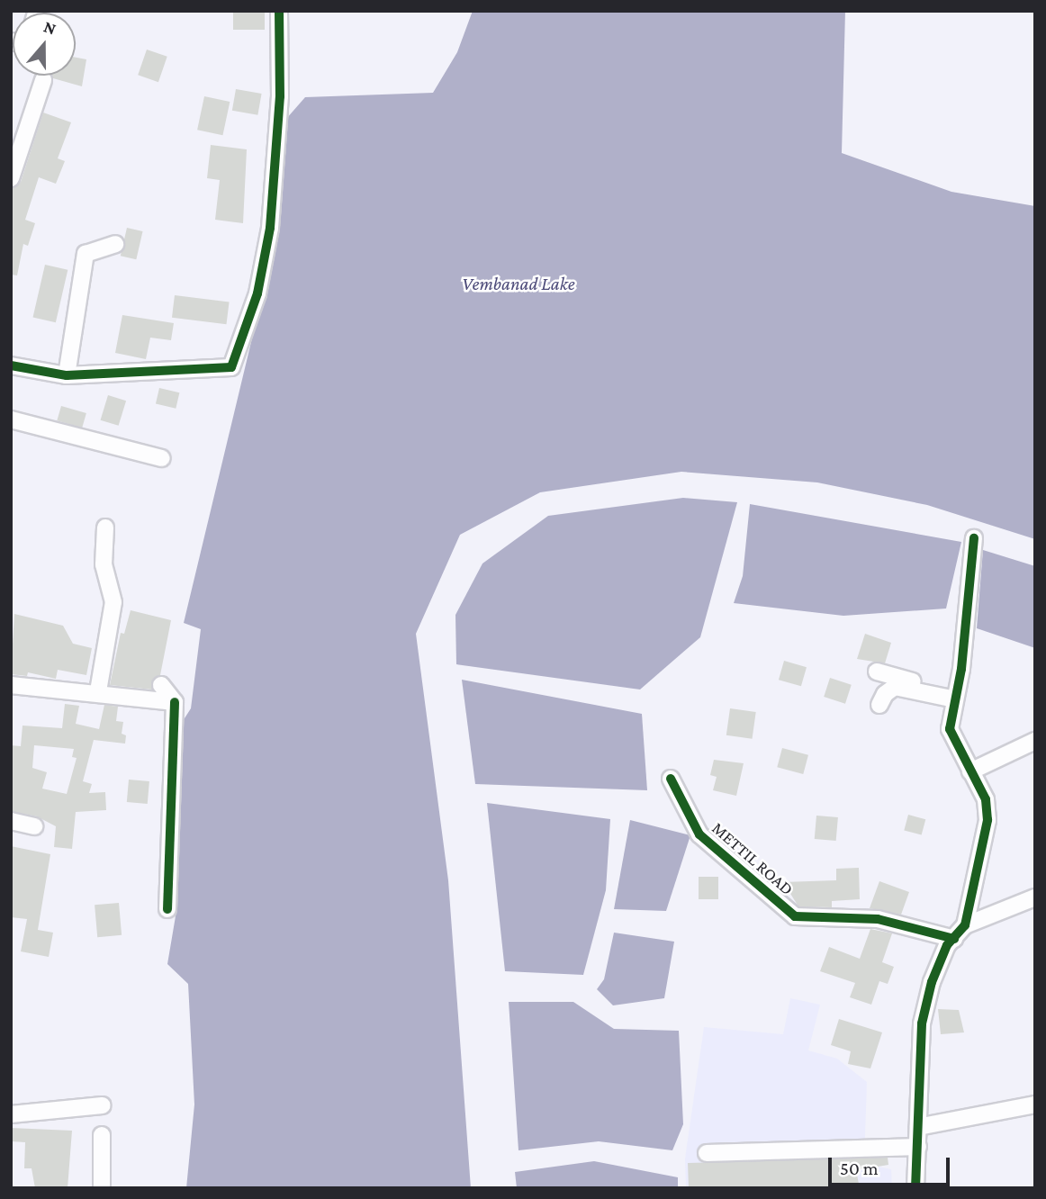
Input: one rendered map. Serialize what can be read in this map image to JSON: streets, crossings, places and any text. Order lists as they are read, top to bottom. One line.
{"streets":{"street":["METTIL ROAD"]},"water":["Vembanad Lake"],"scale_bar":"50 m","north":"top"}
